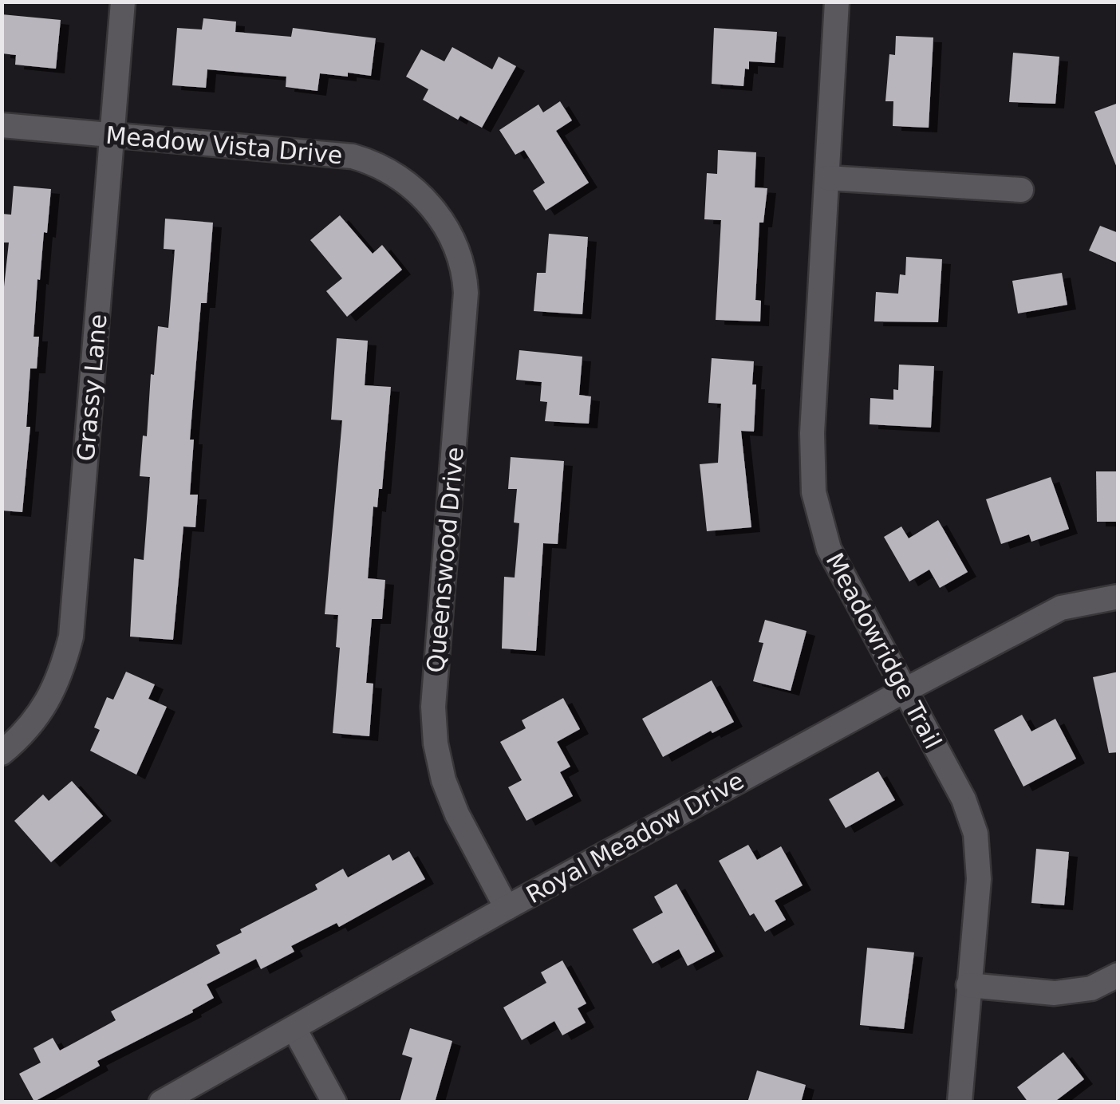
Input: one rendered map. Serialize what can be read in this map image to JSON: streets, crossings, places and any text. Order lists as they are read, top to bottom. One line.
{"streets":{"street":["Meadow Vista Drive","Grassy Lane","Queenswood Drive","Meadowridge Trail","Royal Meadow Drive"]},"crossings":[["Meadow Vista Drive","Grassy Lane"],["Meadow Vista Drive","Queenswood Drive"],["Queenswood Drive","Royal Meadow Drive"],["Meadowridge Trail","Royal Meadow Drive"]]}
